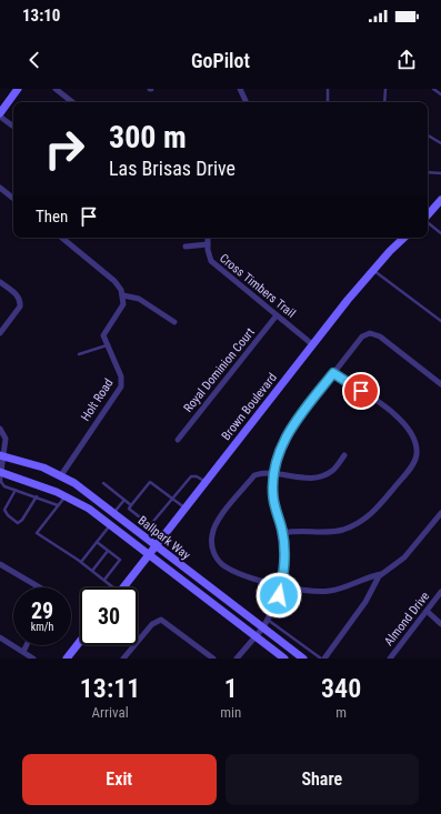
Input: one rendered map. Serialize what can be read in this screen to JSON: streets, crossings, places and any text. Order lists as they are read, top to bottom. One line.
{"streets":{"main road":["Brown Boulevard","Ballpark Way"],"street":["Cross Timbers Trail","Royal Dominion Court","Holt Road","Almond Drive"]},"crossings":[["Cross Timbers Trail","Royal Dominion Court"],["Cross Timbers Trail","Brown Boulevard"],["Holt Road","Ballpark Way"],["Brown Boulevard","Ballpark Way"]],"page":{"status":"13:10","header":"GoPilot","turn":["300 m","Las Brisas Drive"],"then":"Then","speed":"29 km/h","limit":"30","eta":["13:11","Arrival","1","min","340","m"],"buttons":["Exit","Share"]}}
